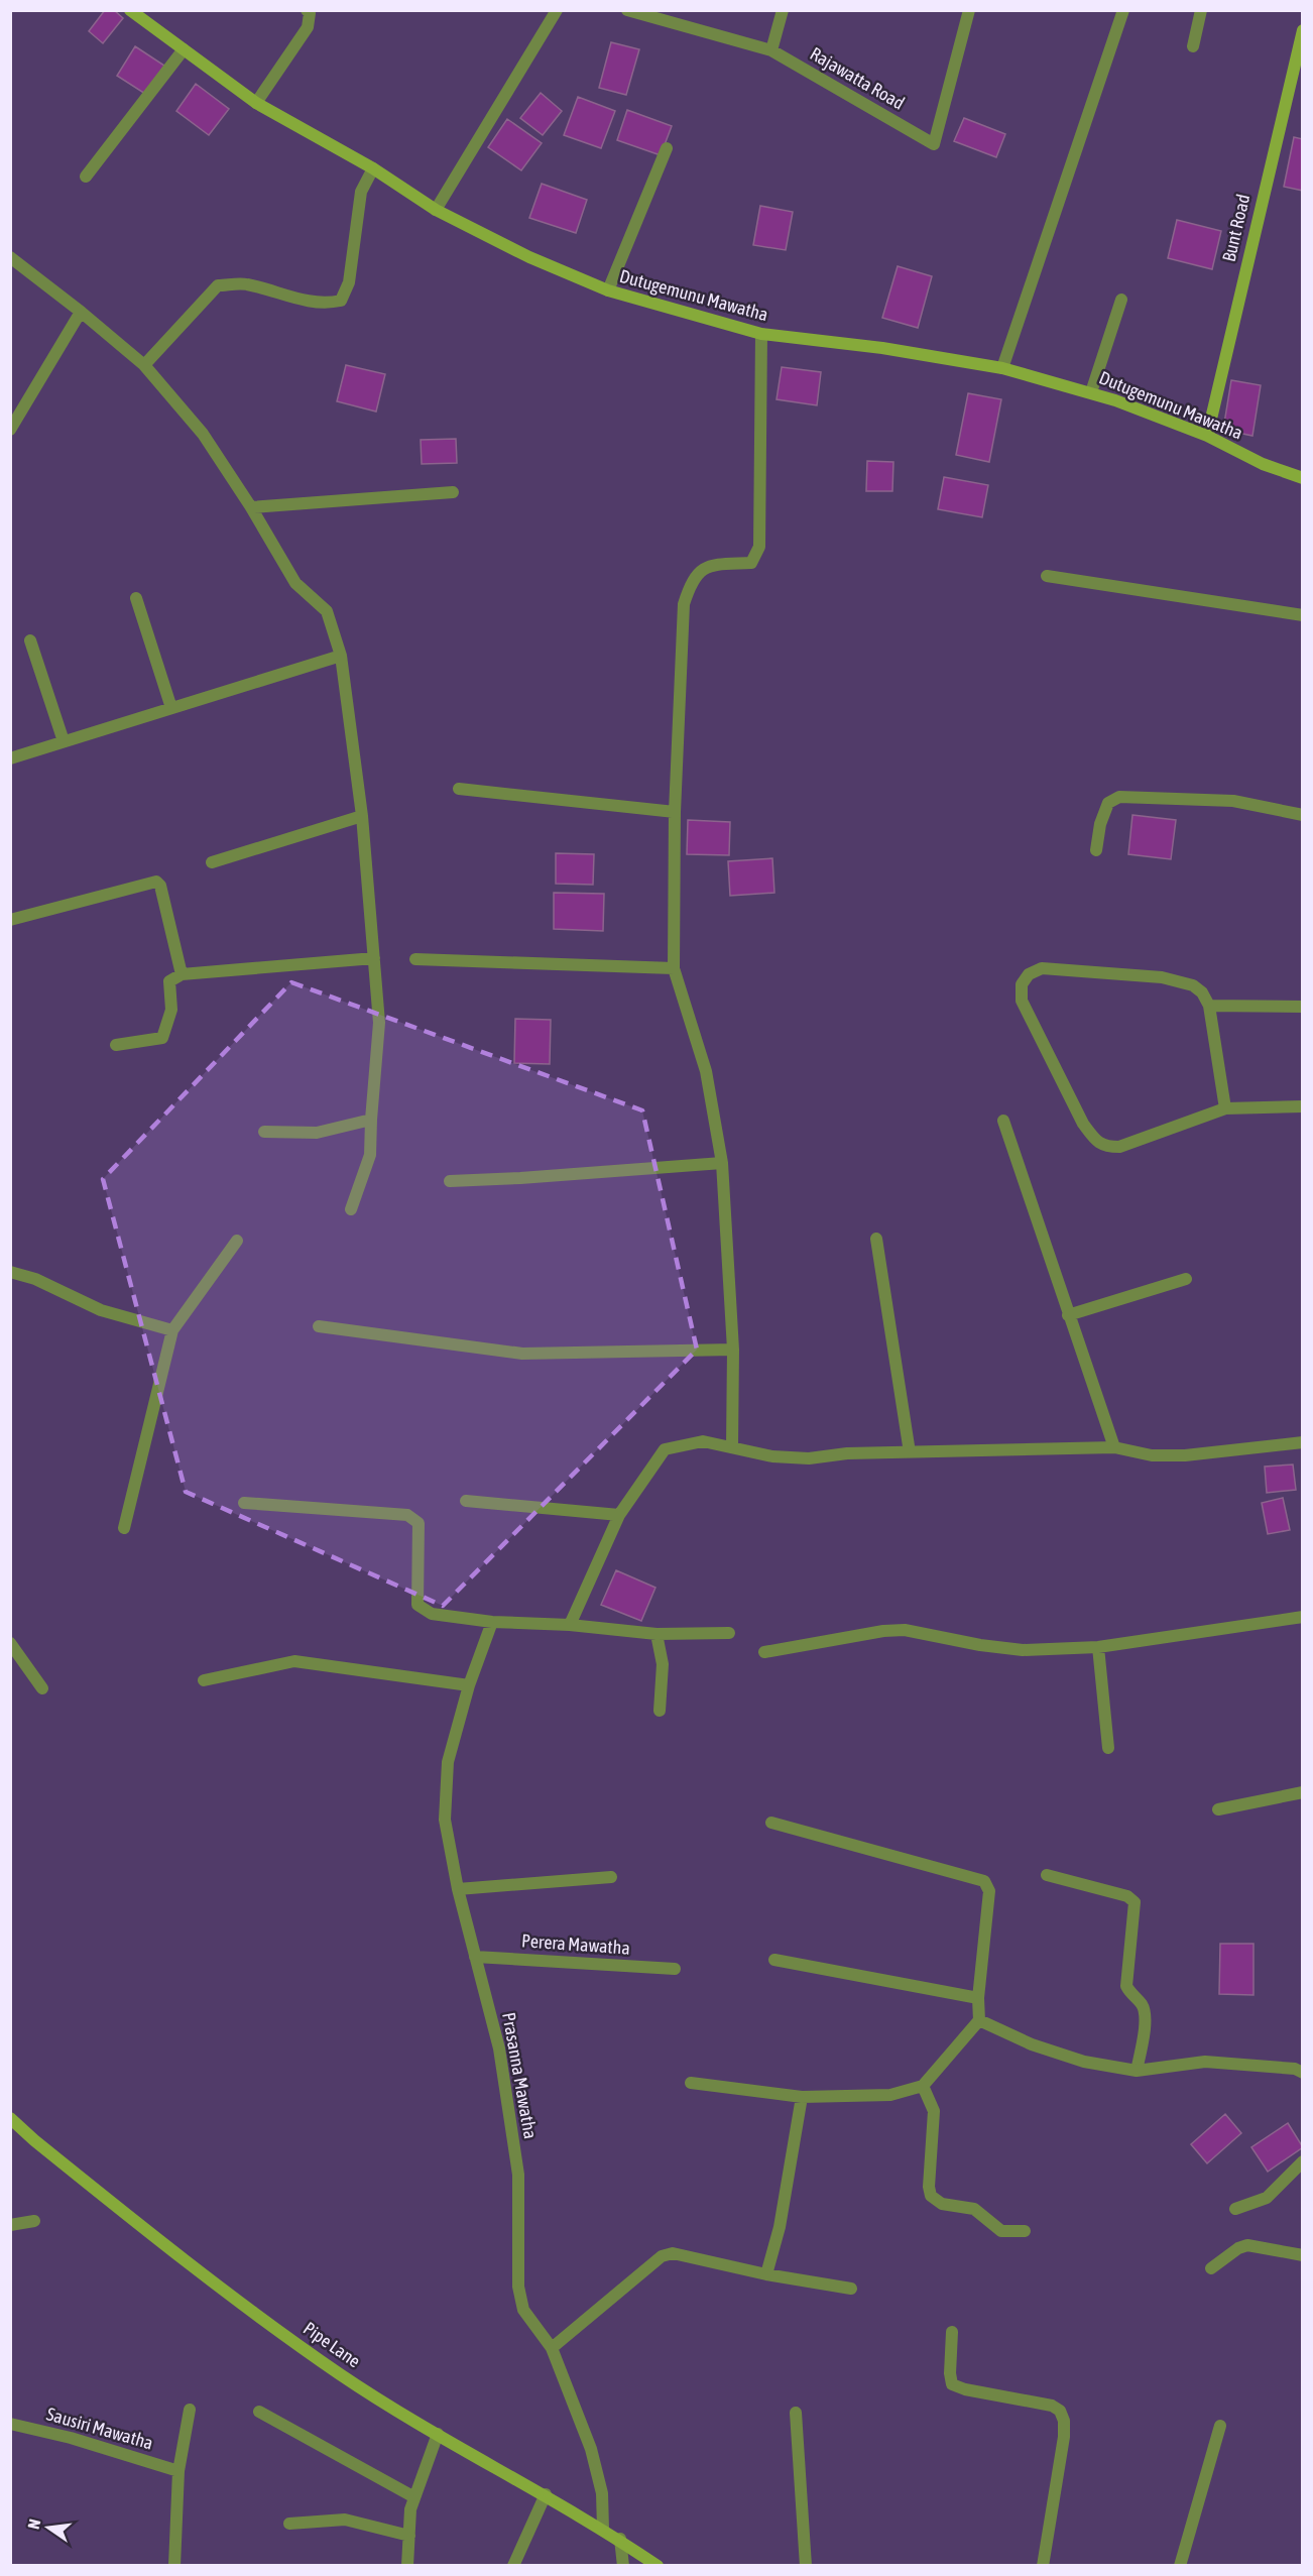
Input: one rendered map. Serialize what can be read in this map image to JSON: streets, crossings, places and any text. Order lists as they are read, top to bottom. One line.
{"streets":{"street":["Rajawatta Road","Bunt Road","Dutugemunu Mawatha","Perera Mawatha","Prasanna Mawatha","Pipe Lane","Sausiri Mawatha"]},"crossings":[["Bunt Road","Dutugemunu Mawatha"],["Perera Mawatha","Prasanna Mawatha"],["Prasanna Mawatha","Pipe Lane"]],"north":"left"}
